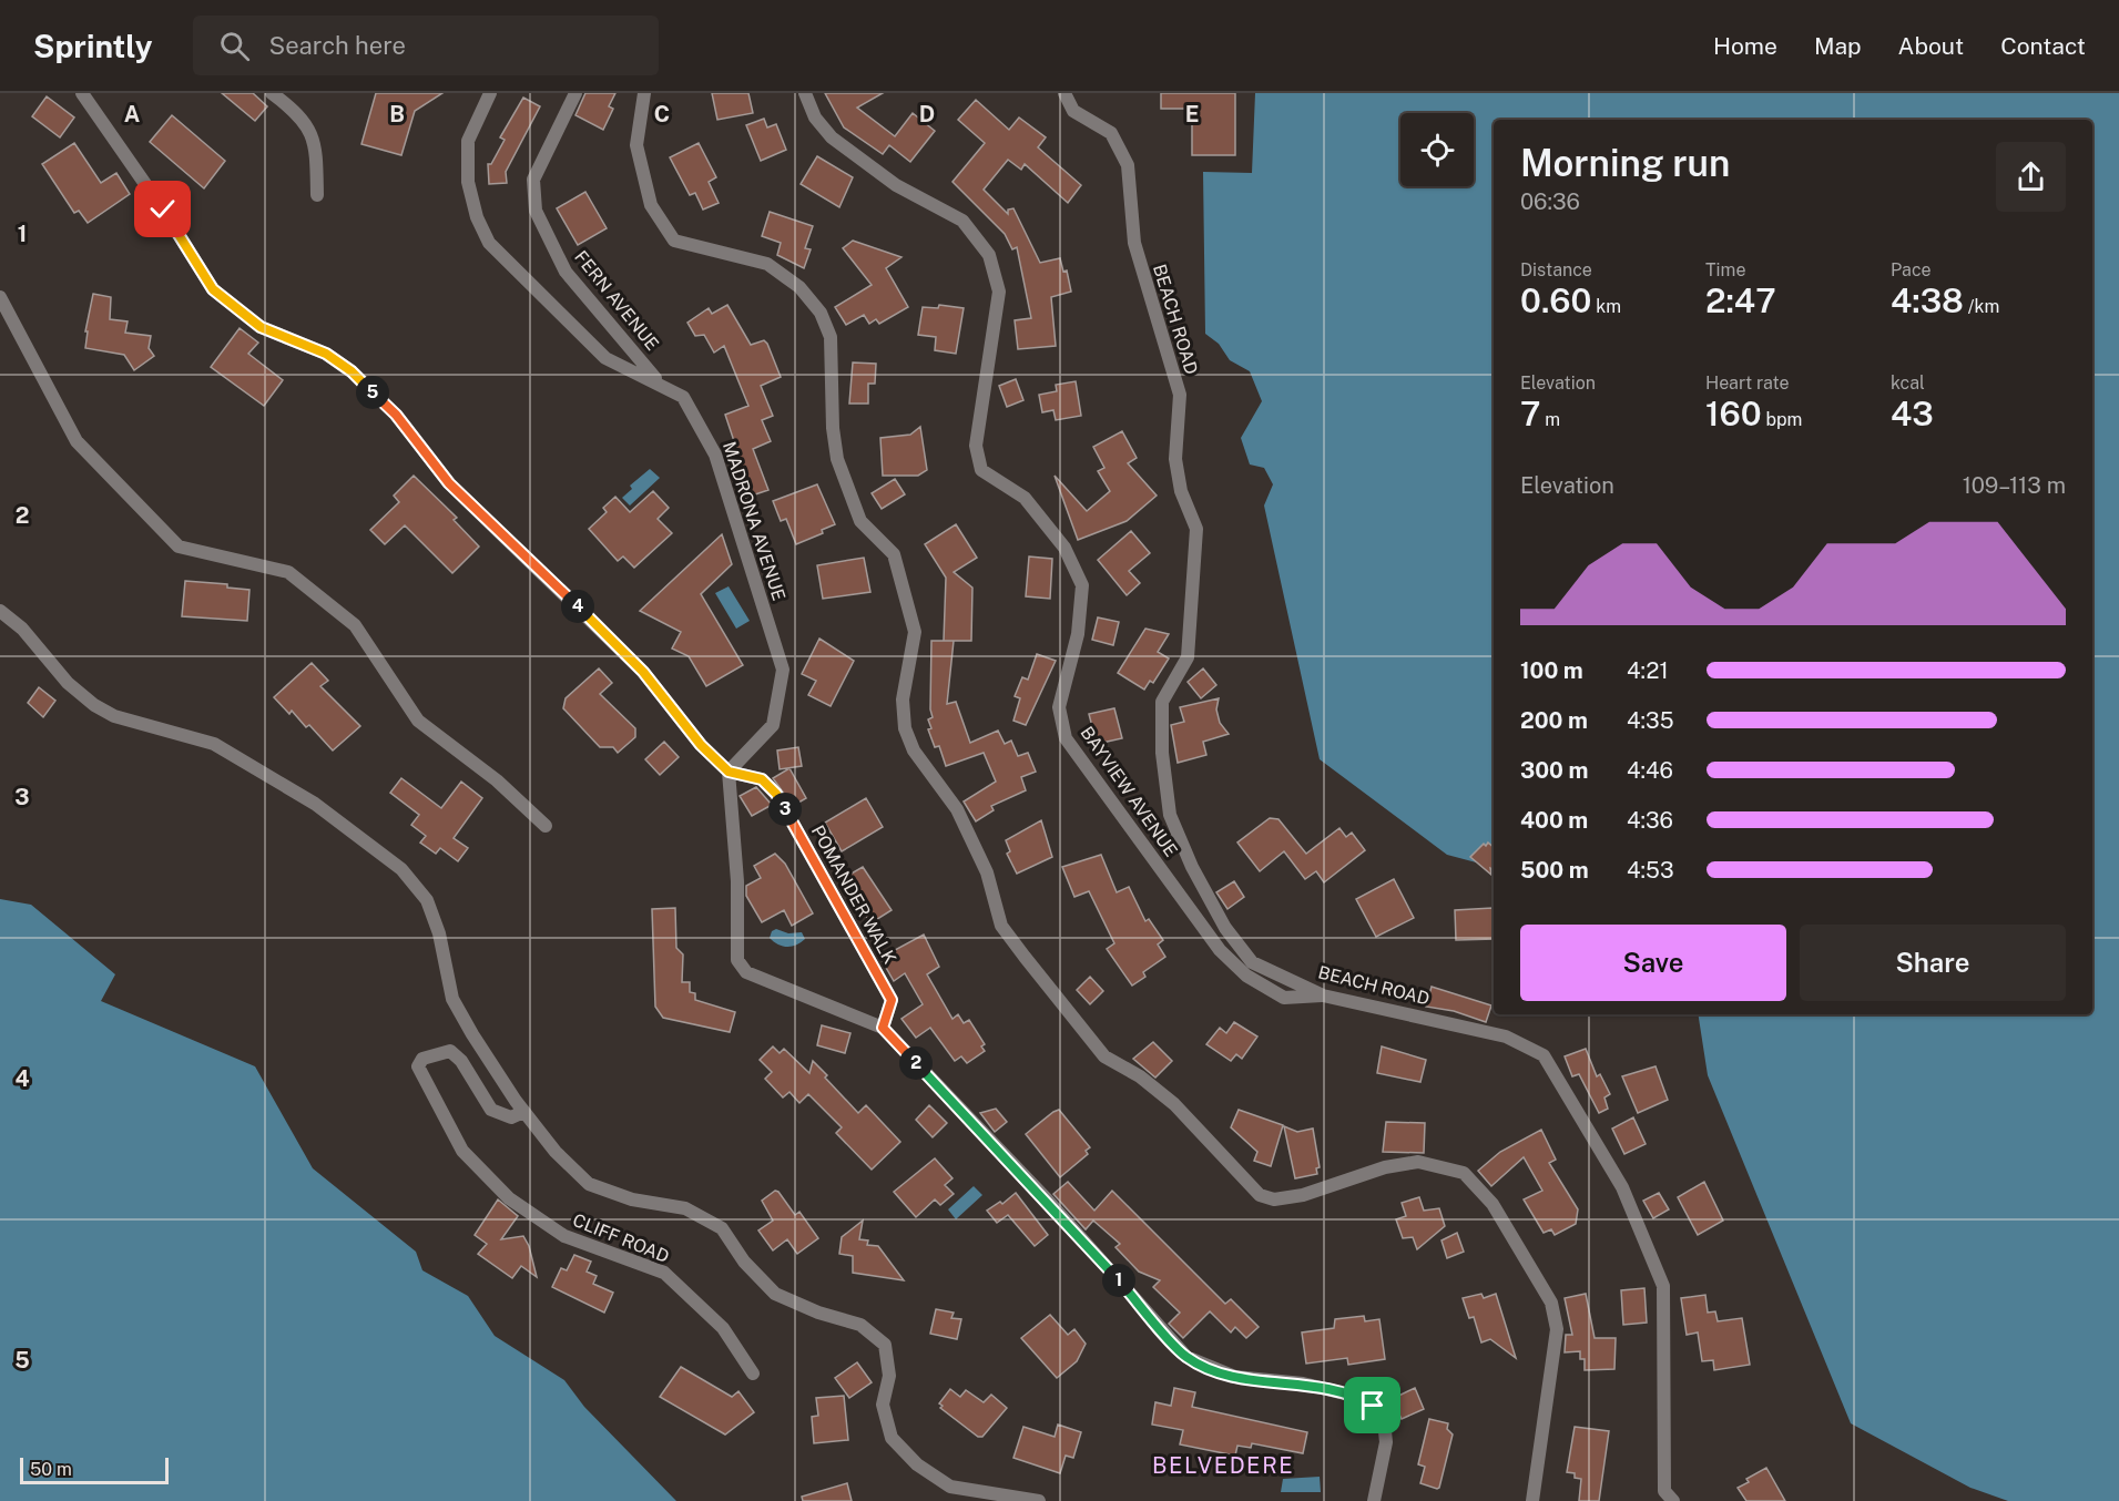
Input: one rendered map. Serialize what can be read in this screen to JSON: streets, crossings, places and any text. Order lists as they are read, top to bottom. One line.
{"streets":{"street":["FERN AVENUE","BEACH ROAD","MADRONA AVENUE","BAYVIEW AVENUE","POMANDER WALK","CLIFF ROAD"]},"crossings":[["FERN AVENUE","MADRONA AVENUE"],["BEACH ROAD","BAYVIEW AVENUE"],["MADRONA AVENUE","POMANDER WALK"]],"districts":["BELVEDERE"],"scale_bar":"50 m","page":{"header":"Sprintly","search":"Search here","nav":["Home","Map","About","Contact"],"heading":["Morning run","06:36"],"stats":[["Distance","0.60 km"],["Time","2:47"],["Pace","4:38 /km"],["Elevation","7 m"],["Heart rate","160 bpm"],["kcal","43"]],"pins":["5","4","3","2","1"],"chart":["Elevation","109–113 m"],"list":[{"name":"100 m","note":"4:21"},{"name":"200 m","note":"4:35"},{"name":"300 m","note":"4:46"},{"name":"400 m","note":"4:36"},{"name":"500 m","note":"4:53"}],"buttons":["Save","Share"],"scale":"50 m"},"grid":{"columns":["A","B","C","D","E"],"rows":["1","2","3","4","5"]}}
